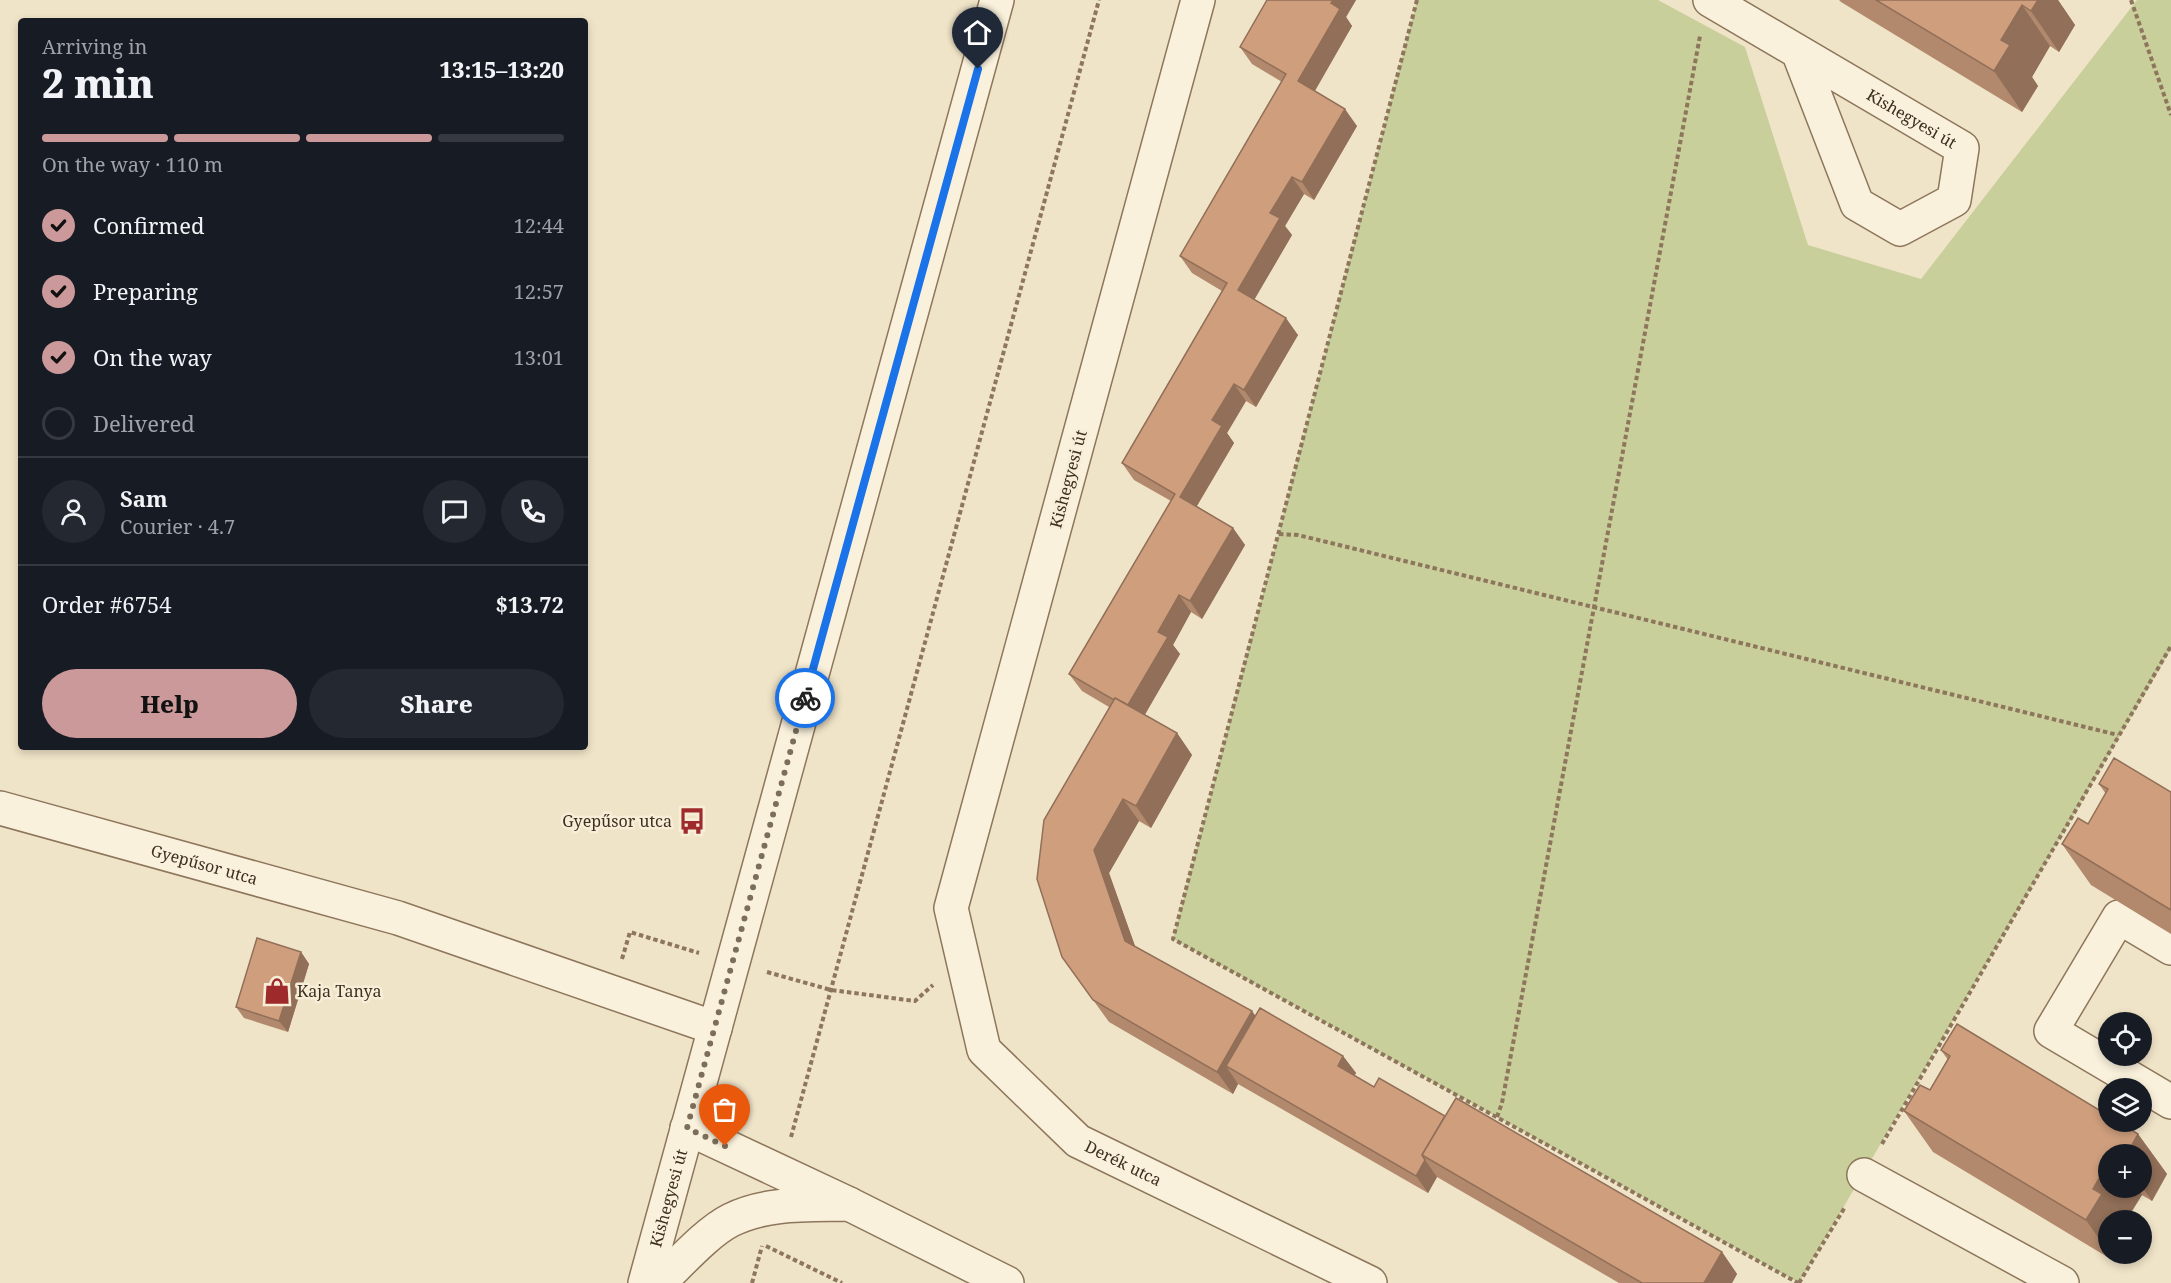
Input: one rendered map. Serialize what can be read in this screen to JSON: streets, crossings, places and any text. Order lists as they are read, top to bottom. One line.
{"streets":{"street":["Kishegyesi út","Gyepűsor utca","Derék utca"]},"crossings":[["Kishegyesi út","Gyepűsor utca"],["Kishegyesi út","Derék utca"]],"places":{"bus stop":["Gyepűsor utca"],"shop":["Kaja Tanya"]},"page":{"heading":["2 min","Arriving in","13:15–13:20"],"panel":["Sam","Courier · 4.7","Order #6754","$13.72"],"bar":"On the way · 110 m","list":[["Confirmed","12:44"],["Preparing","12:57"],["On the way","13:01"],"Delivered"],"buttons":["Help","Share"],"map_buttons":["+","−"]}}
